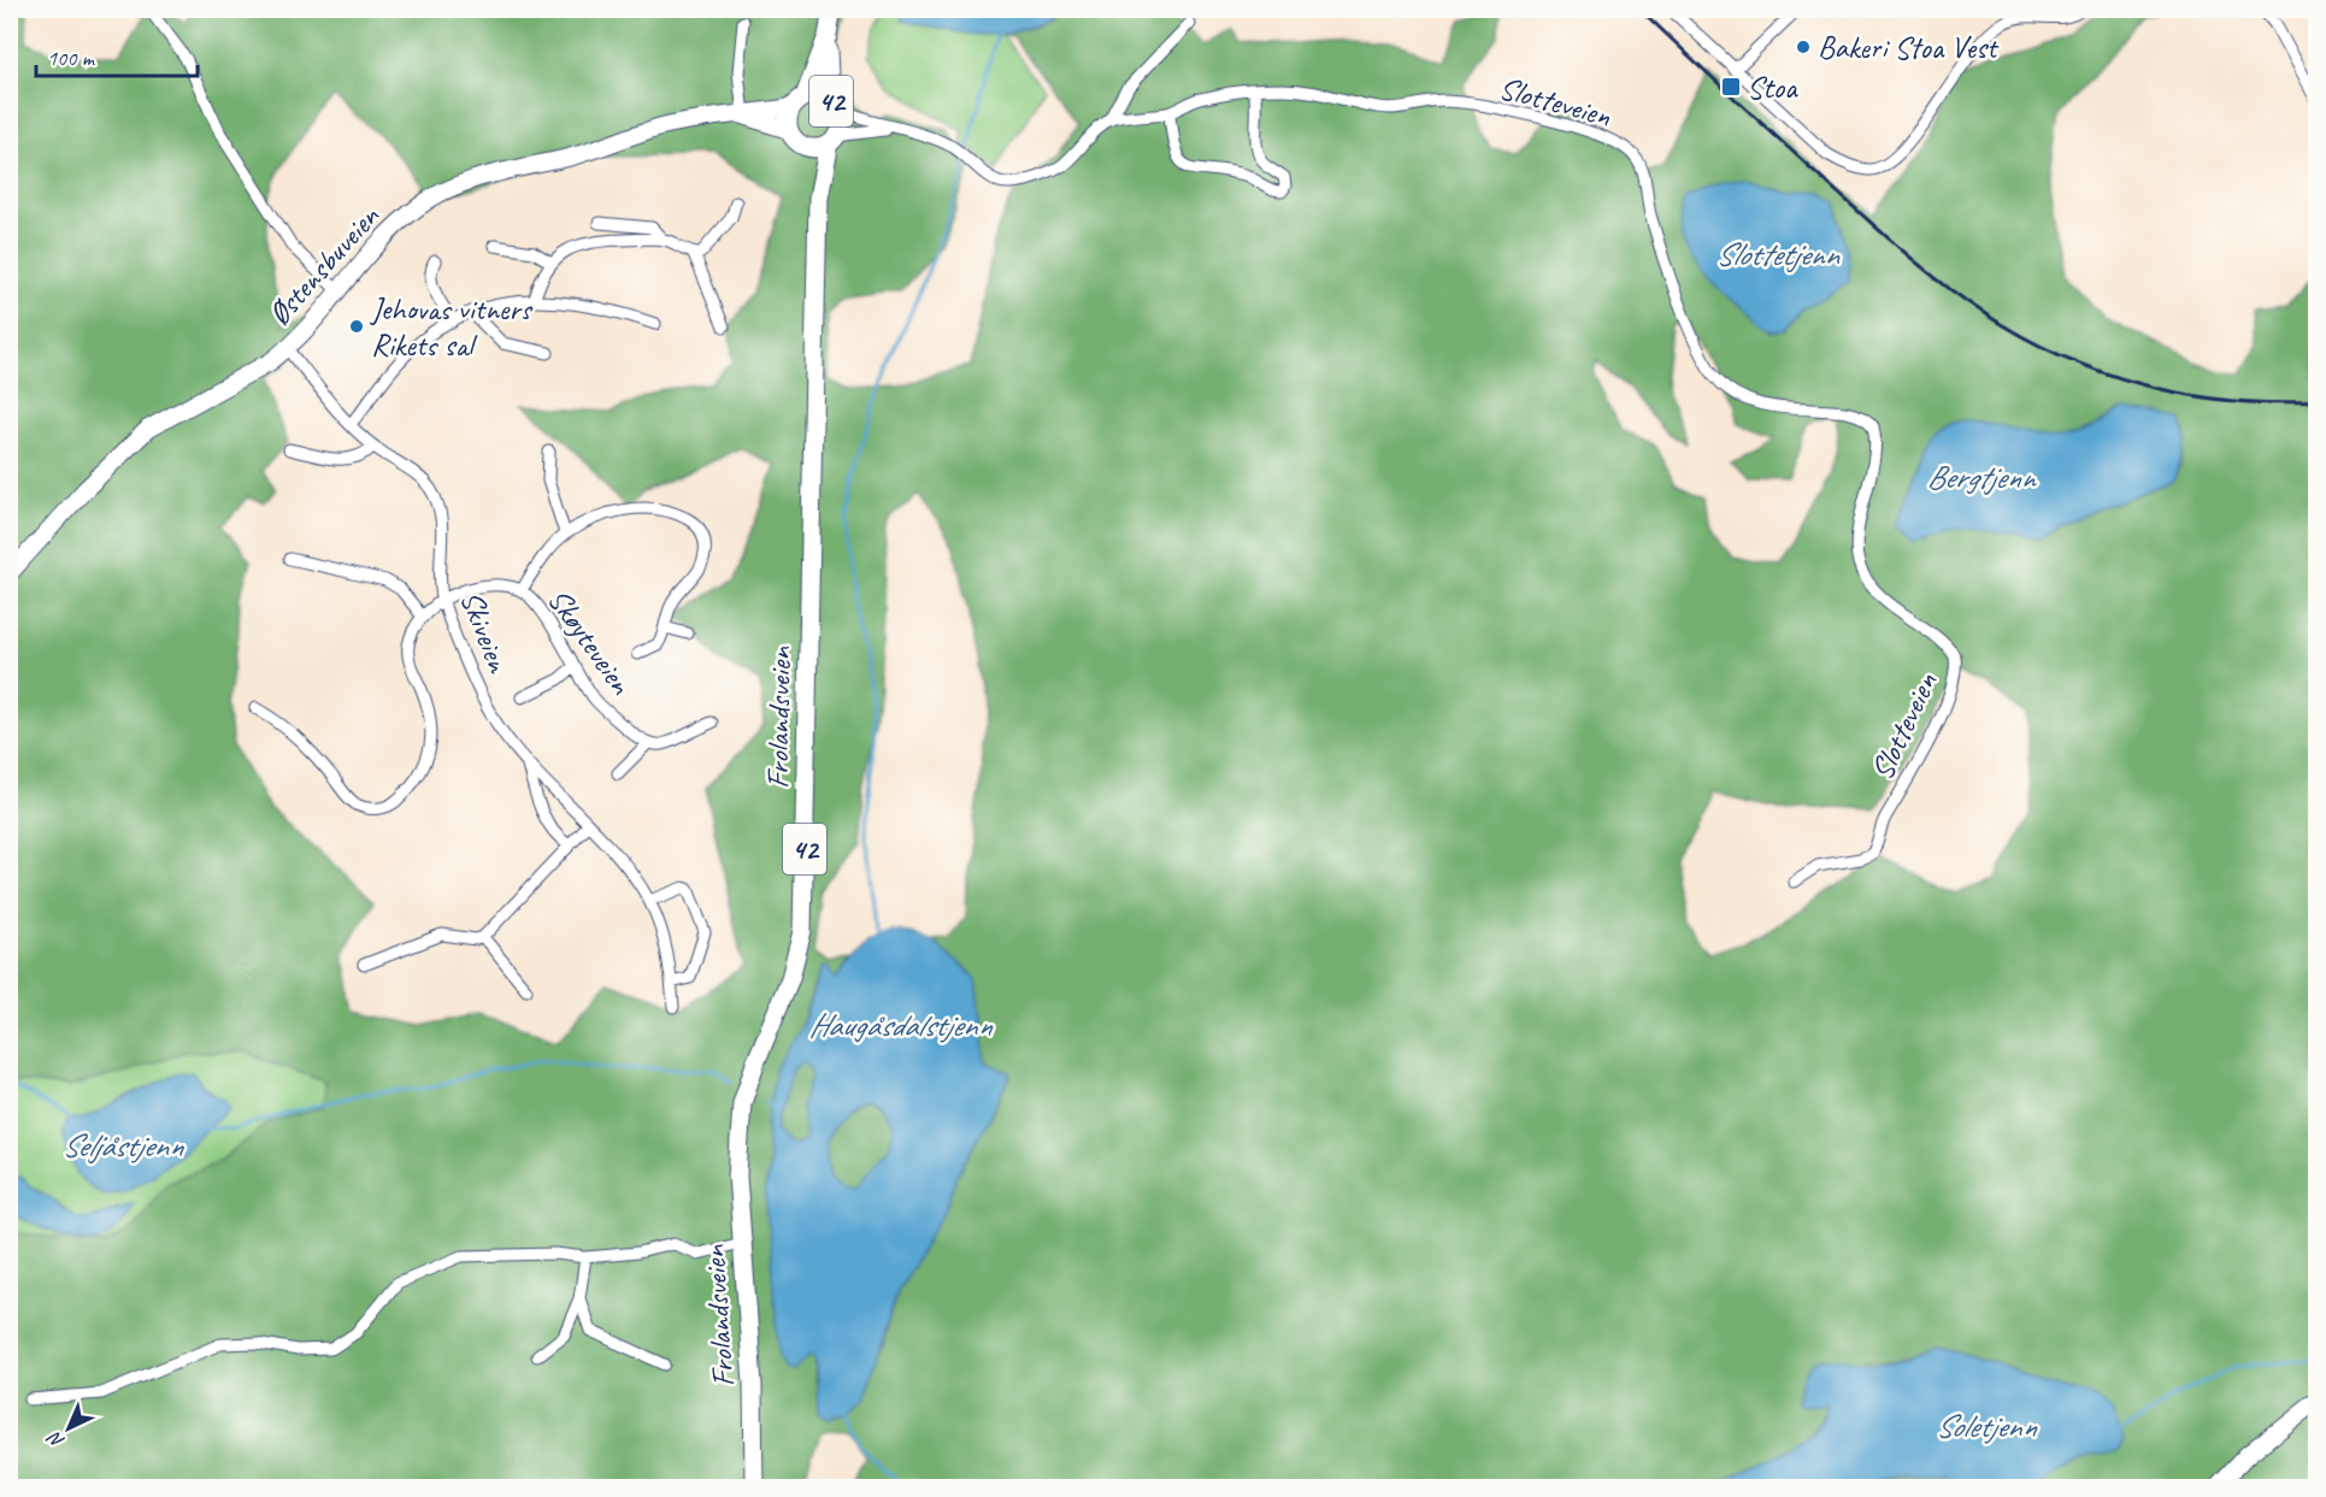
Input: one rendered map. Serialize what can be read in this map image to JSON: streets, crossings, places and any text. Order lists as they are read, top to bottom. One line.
{"streets":{"main road":["42","Østensbuveien","Frolandsveien"],"street":["Slotteveien","Skiveien","Skøyteveien"]},"crossings":[["42","Østensbuveien"],["42","Frolandsveien"],["Østensbuveien","Skiveien"],["Østensbuveien","Frolandsveien"],["Skiveien","Skøyteveien"]],"water":["Slottetjenn","Bergtjenn","Haugåsdalstjenn","Seljåstjenn","Soletjenn"],"places":{"other":["Bakeri Stoa Vest","Jehovas vitners Rikets sal"],"transit":["Stoa"]},"scale_bar":"100 m","north":"bottom left"}
